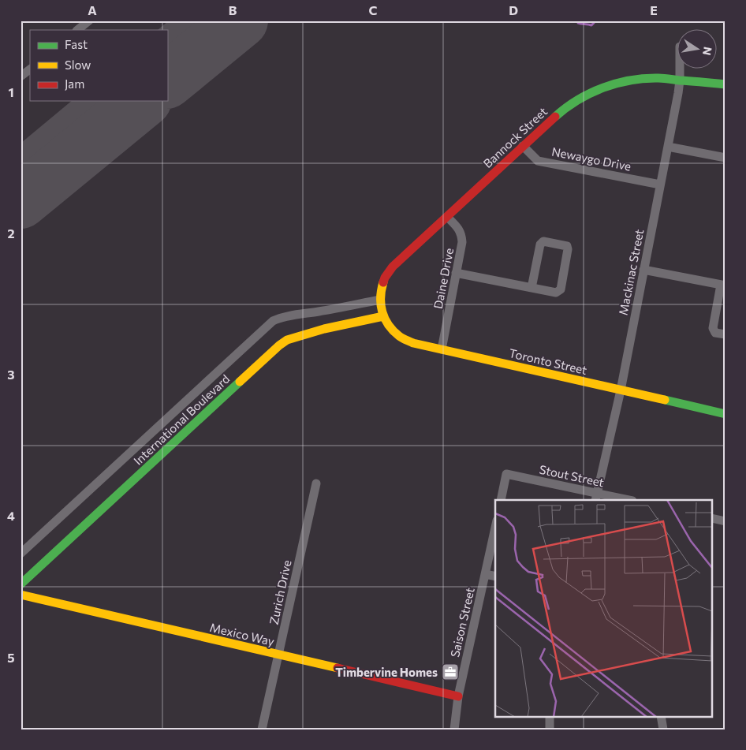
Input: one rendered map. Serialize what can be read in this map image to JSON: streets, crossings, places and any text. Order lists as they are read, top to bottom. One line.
{"streets":{"street":["Bannock Street","Newaygo Drive","Mackinac Street","Daine Drive","Toronto Street","International Boulevard","Stout Street","Zurich Drive","Saison Street","Mexico Way"]},"crossings":[["Bannock Street","Newaygo Drive"],["Bannock Street","Mackinac Street"],["Bannock Street","Daine Drive"],["Bannock Street","Toronto Street"],["Bannock Street","International Boulevard"],["Newaygo Drive","Mackinac Street"],["Mackinac Street","Toronto Street"],["Mackinac Street","Stout Street"],["Daine Drive","Toronto Street"],["Toronto Street","International Boulevard"],["Zurich Drive","Mexico Way"],["Saison Street","Mexico Way"]],"places":{"office":["Timbervine Homes"]},"legend":["Fast","Slow","Jam"],"north":"right","grid":{"columns":["A","B","C","D","E"],"rows":["1","2","3","4","5"]}}
